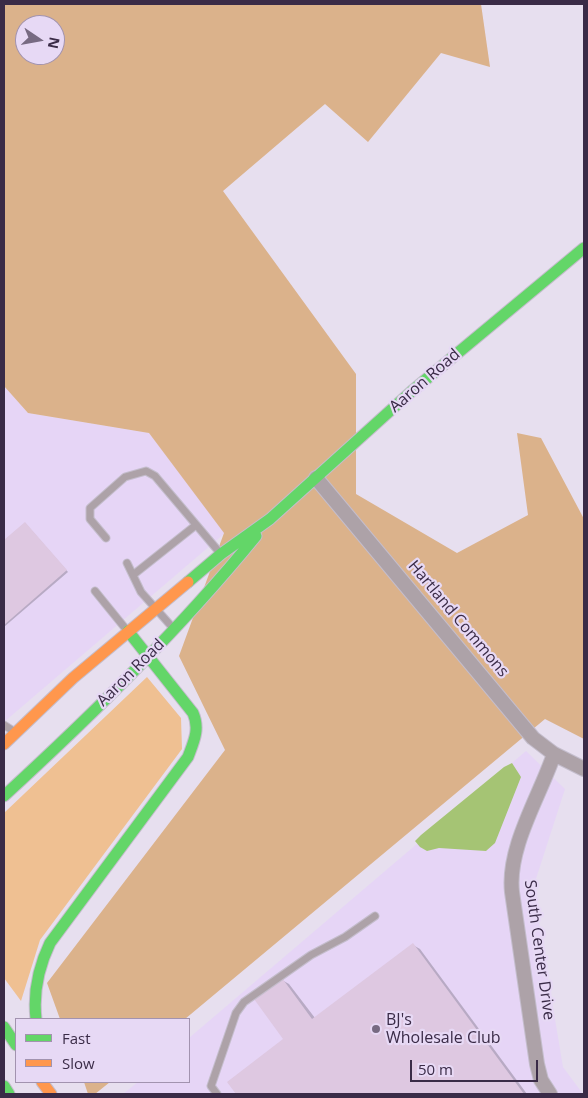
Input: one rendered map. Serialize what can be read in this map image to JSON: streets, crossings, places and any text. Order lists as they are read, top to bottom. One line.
{"streets":{"main road":["Aaron Road"],"street":["Hartland Commons","South Center Drive"]},"crossings":[["Aaron Road","Hartland Commons"],["Hartland Commons","South Center Drive"]],"places":["BJ's Wholesale Club"],"legend":["Fast","Slow"],"scale_bar":"50 m","north":"right"}
